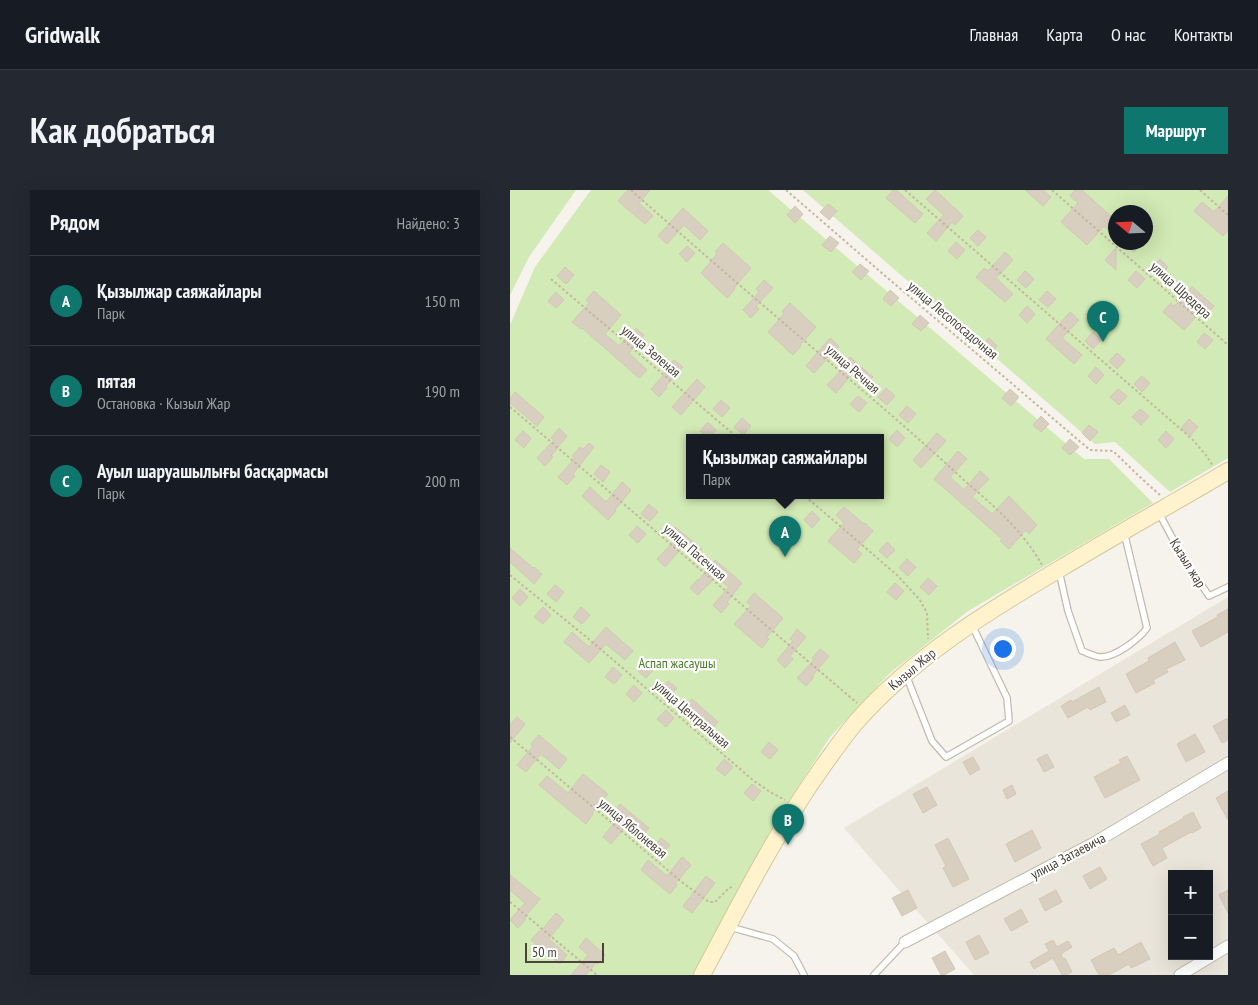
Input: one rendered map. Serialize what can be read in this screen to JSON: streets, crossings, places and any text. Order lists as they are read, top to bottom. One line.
{"streets":{"main road":["Кызыл Жар"],"street":["улица Затаевича"],"lane":["Кызыл жар"],"path":["улица Шредера","улица Лесопосадочная","улица Зеленая","улица Речная","улица Пасечная","улица Центральная","улица Яблоневая"]},"crossings":[["улица Лесопосадочная","Кызыл жар"],["улица Лесопосадочная","Кызыл Жар"],["улица Речная","Кызыл Жар"],["улица Пасечная","Кызыл Жар"],["Кызыл жар","Кызыл Жар"],["Кызыл Жар","улица Центральная"],["Кызыл Жар","улица Яблоневая"]],"parks":["Аспап жасаушы"],"scale_bar":"50 m","north":"left","page":{"header":"Gridwalk","nav":["Главная","Карта","О нас","Контакты"],"title":"Как добраться","buttons":"Маршрут","heading":["Рядом","Найдено: 3"],"list":[{"mark":"A","name":"Қызылжар саяжайлары","note":"Парк","value":"150 m"},{"mark":"B","name":"пятая","note":"Остановка · Кызыл Жар","value":"190 m"},{"mark":"C","name":"Ауыл шаруашылығы басқармасы","note":"Парк","value":"200 m"}],"pins":["C","A","B"],"popup":["Қызылжар саяжайлары","Парк"],"map_buttons":["+","−"],"scale":"50 m"}}
